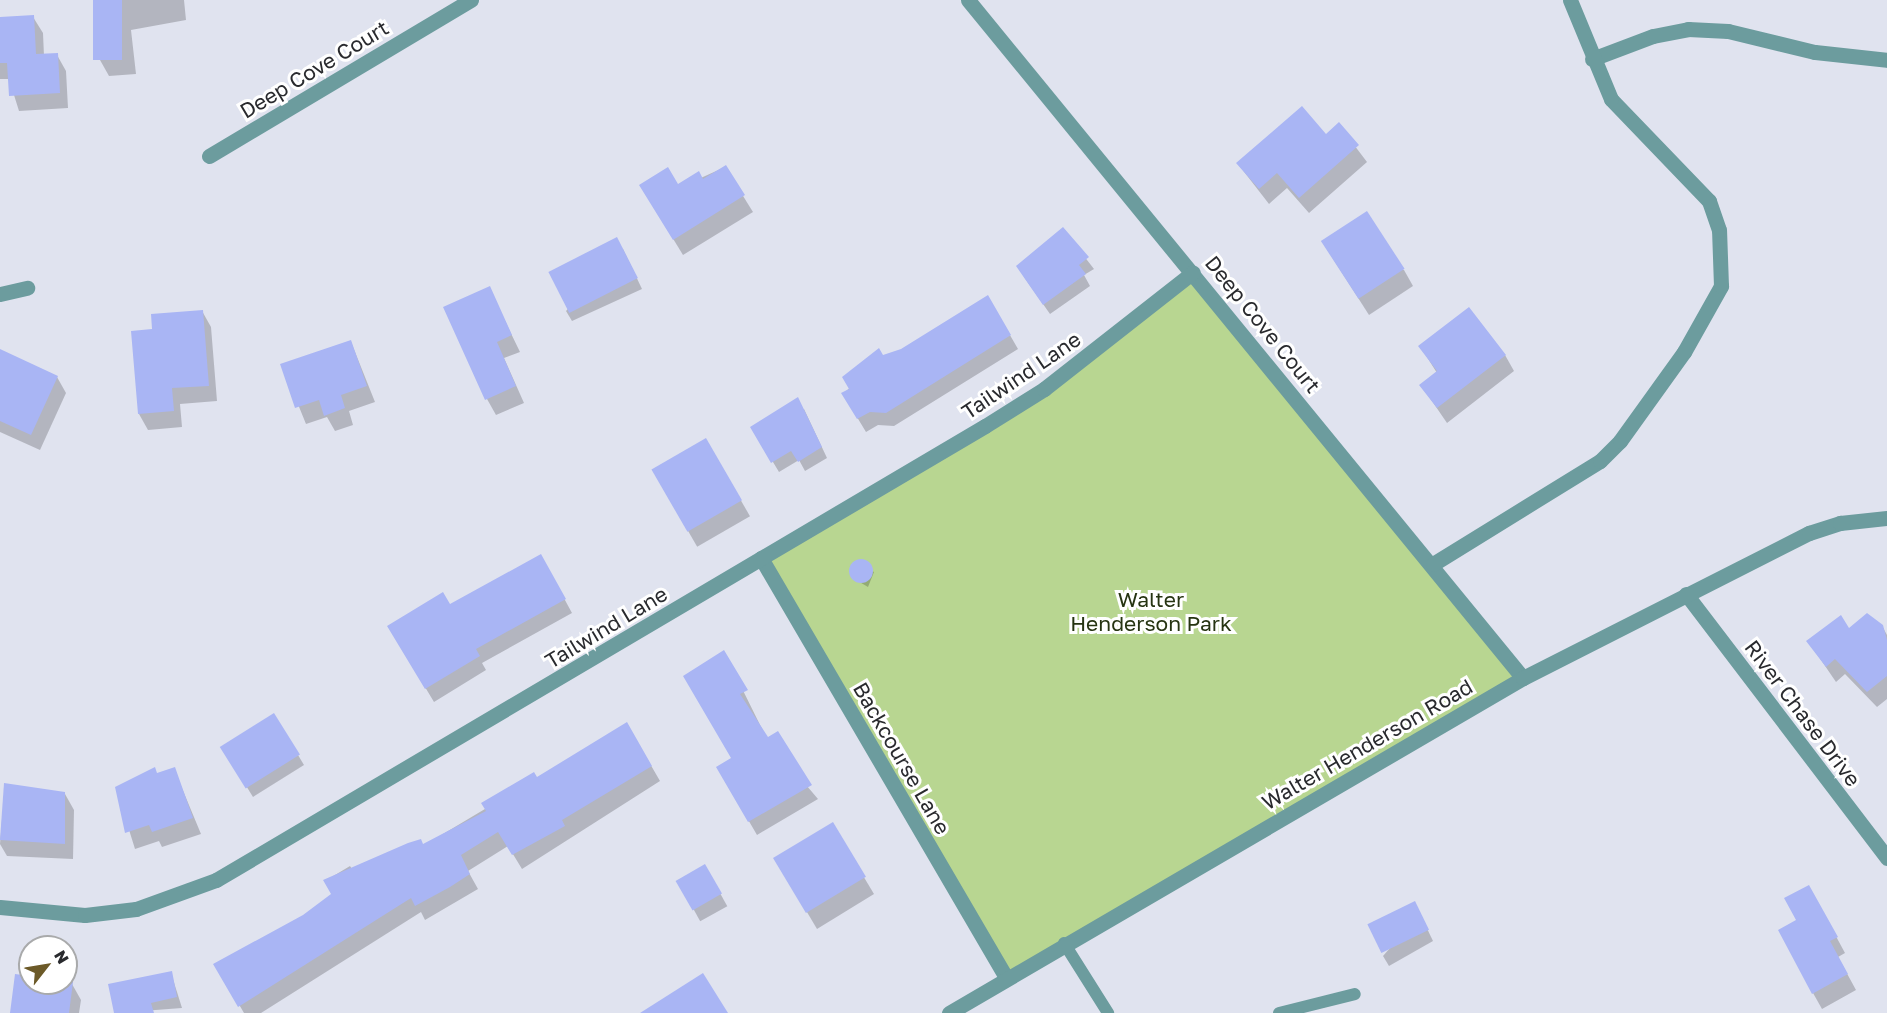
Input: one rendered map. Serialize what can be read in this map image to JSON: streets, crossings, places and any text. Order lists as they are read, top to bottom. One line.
{"streets":{"street":["Deep Cove Court","Tailwind Lane","River Chase Drive","Walter Henderson Road","Backcourse Lane"]},"crossings":[["Deep Cove Court","Tailwind Lane"],["Deep Cove Court","Walter Henderson Road"],["Tailwind Lane","Backcourse Lane"],["River Chase Drive","Walter Henderson Road"],["Walter Henderson Road","Backcourse Lane"]],"parks":["Walter Henderson Park"],"north":"top right"}
